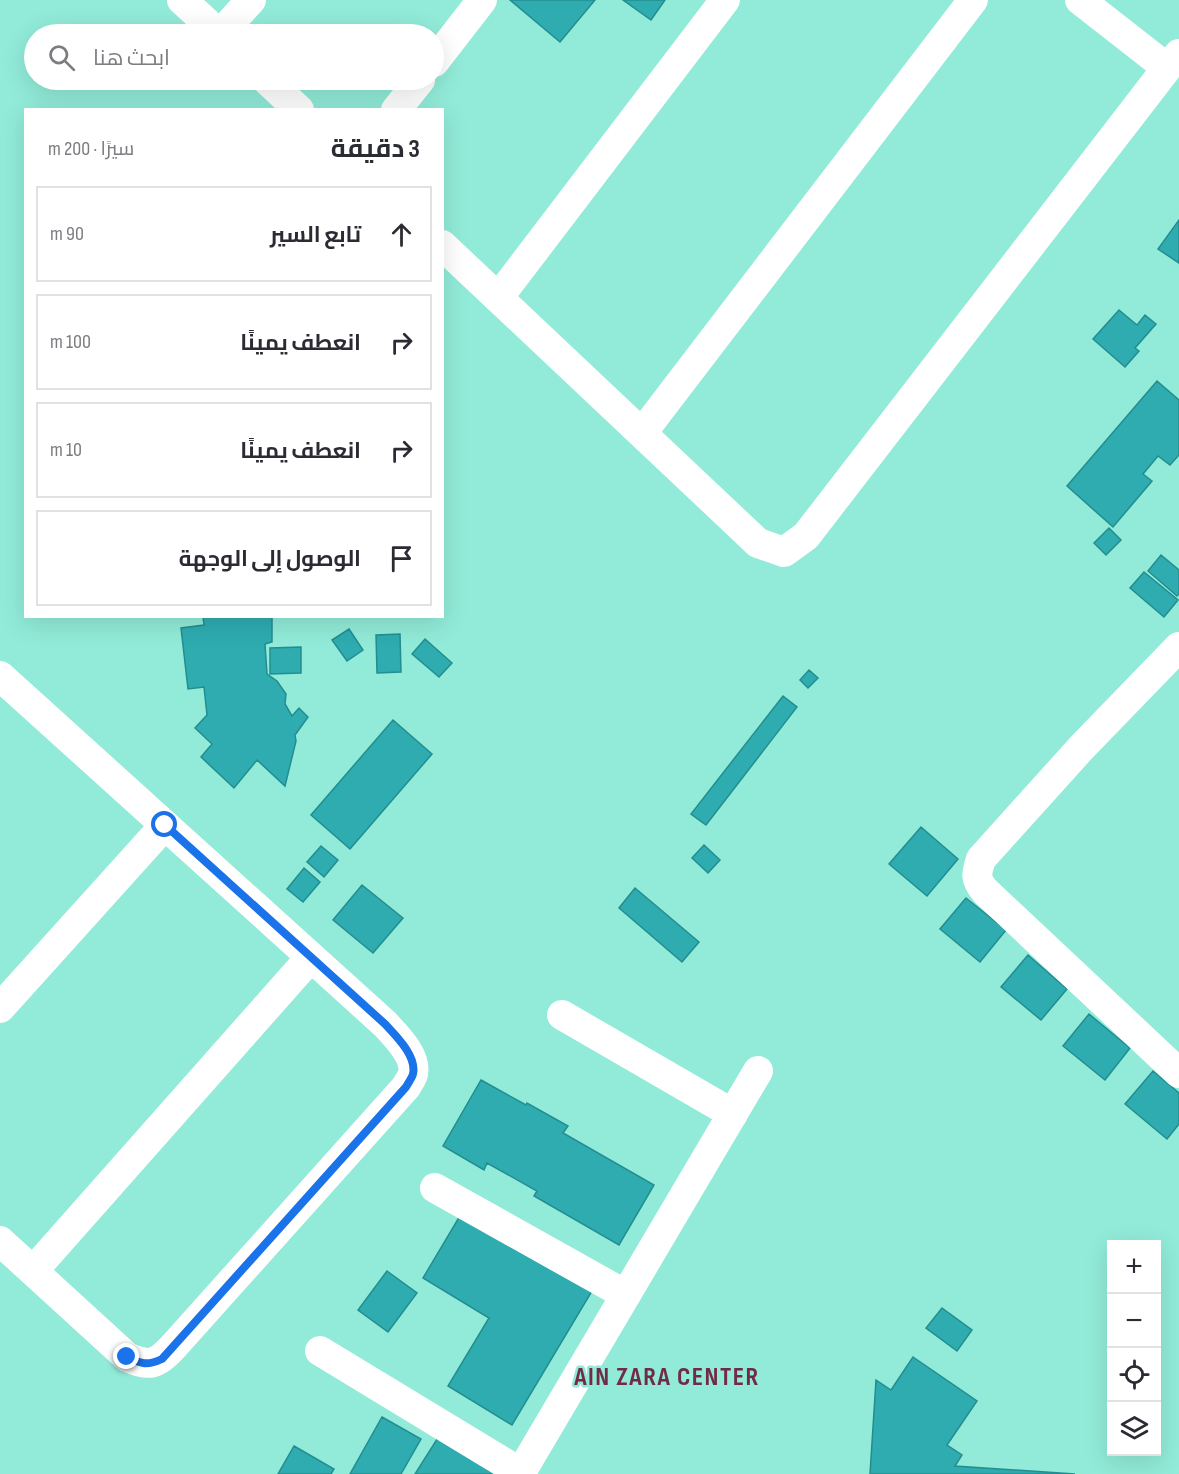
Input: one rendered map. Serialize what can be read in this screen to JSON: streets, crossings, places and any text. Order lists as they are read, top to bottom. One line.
{"districts":["AIN ZARA CENTER"],"page":{"search":"ابحث هنا","heading":["3 دقيقة","سيرًا · 200 m"],"list":[["تابع السير","90 m"],["انعطف يمينًا","100 m"],["انعطف يمينًا","10 m"],"الوصول إلى الوجهة"],"map_buttons":["+","−"]}}
